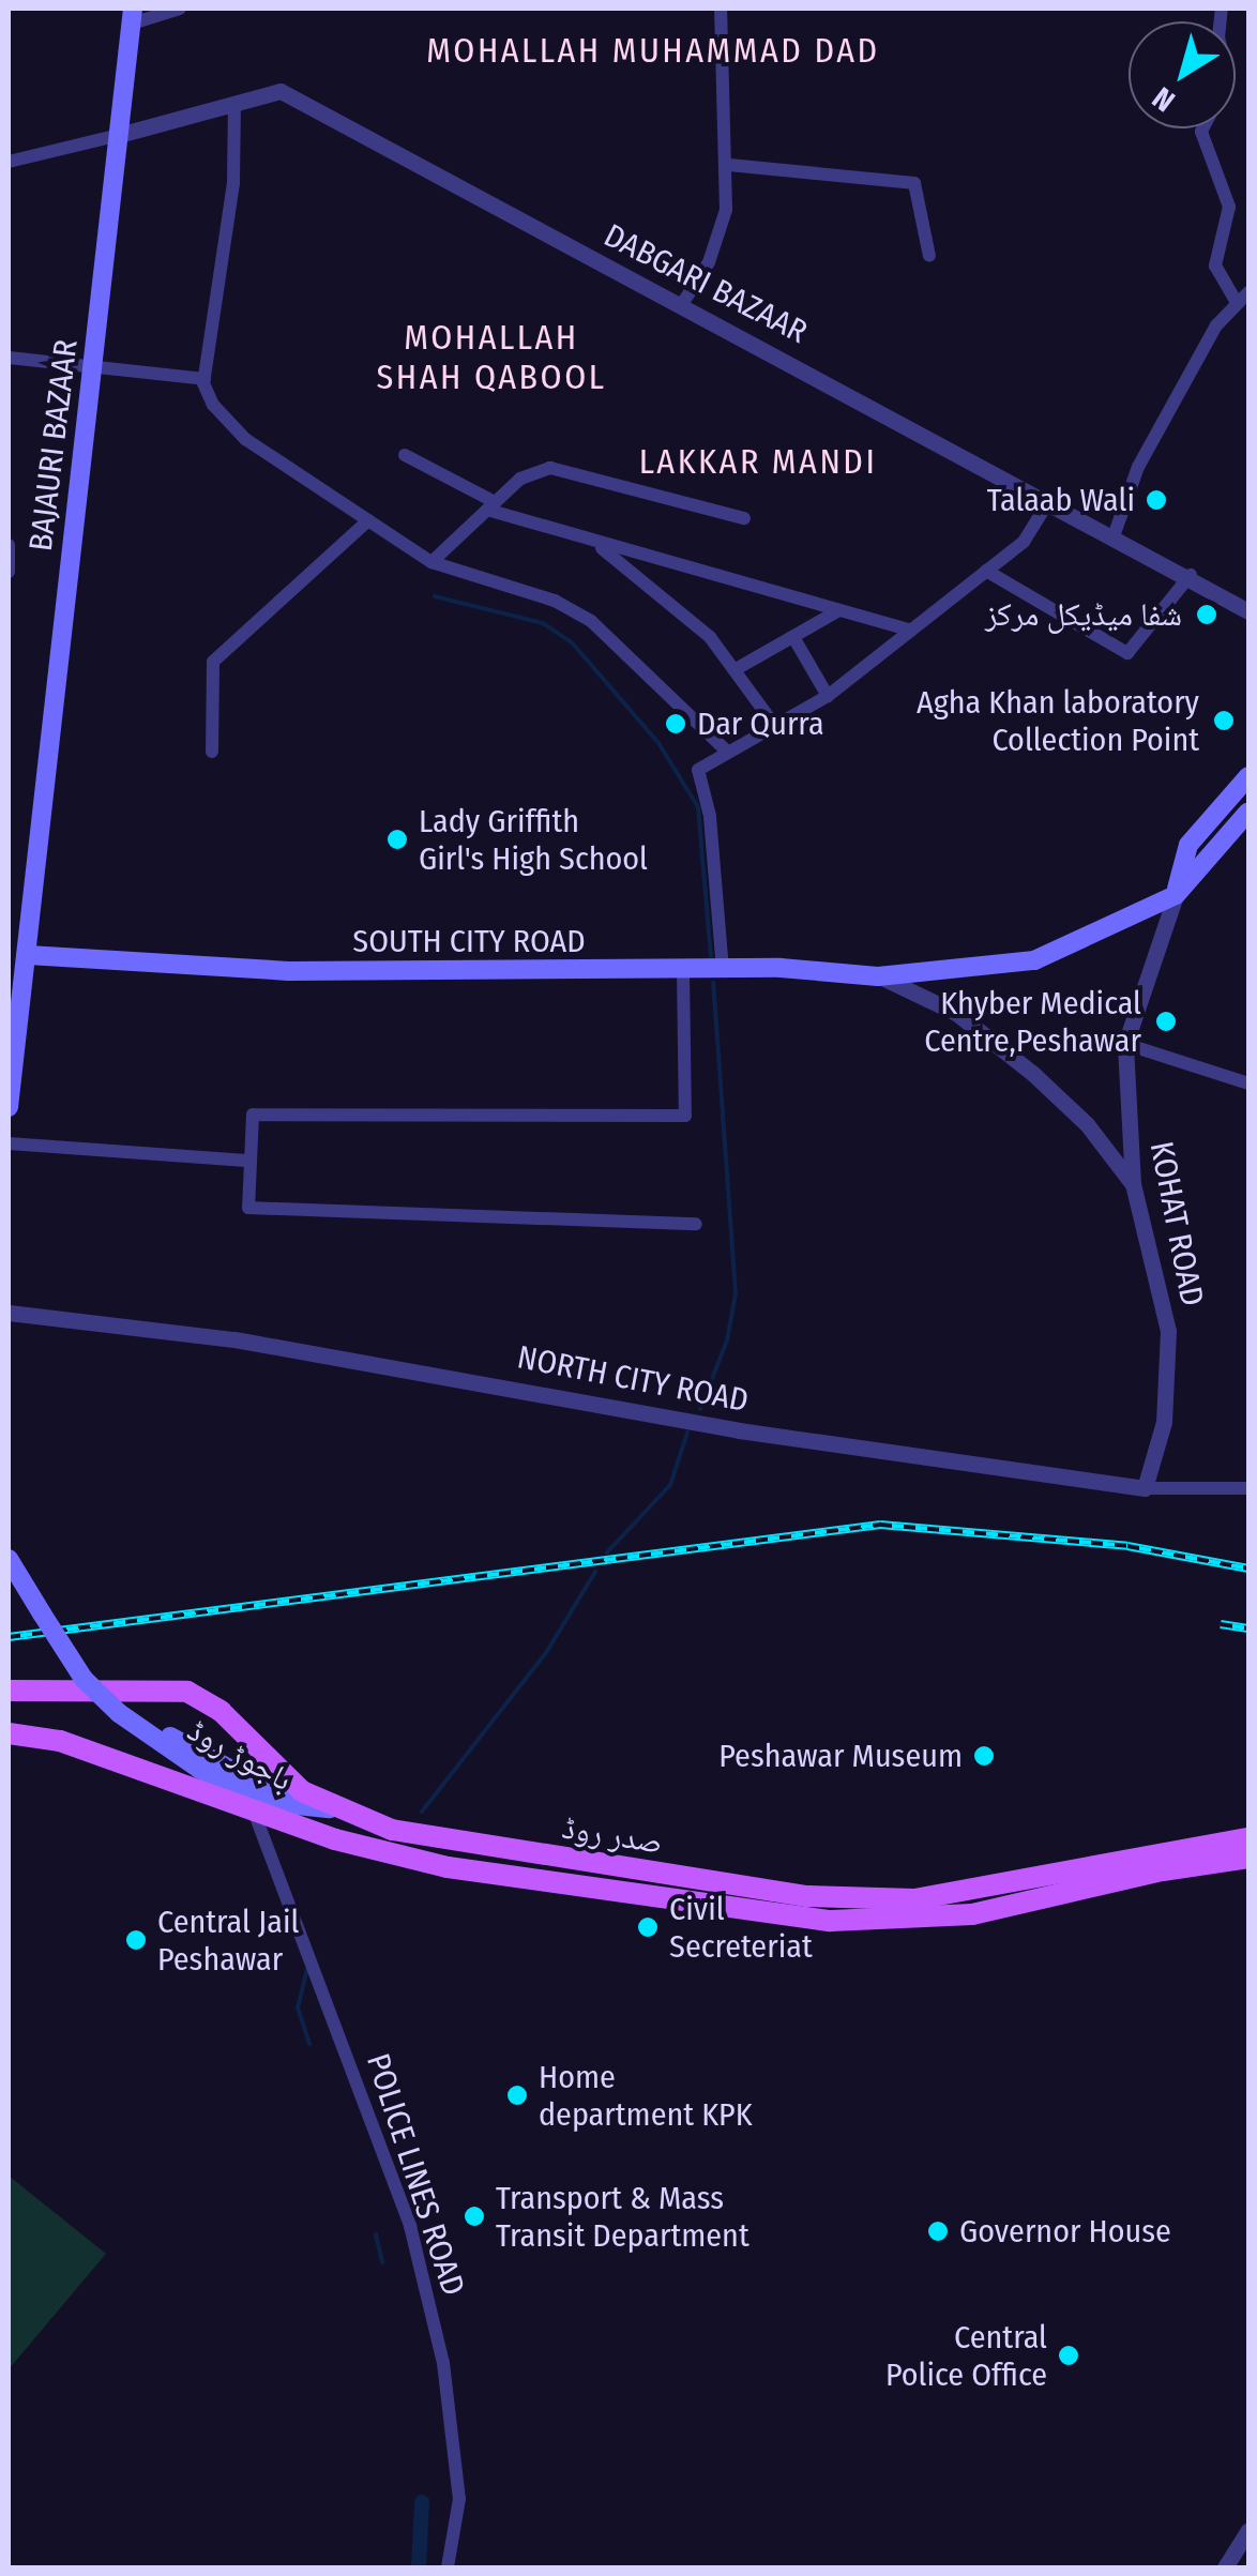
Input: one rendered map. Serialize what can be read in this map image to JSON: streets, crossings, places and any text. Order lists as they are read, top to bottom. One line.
{"streets":{"main road":["BAJAURI BAZAAR","SOUTH CITY ROAD","KOHAT ROAD","باجوڑ روڈ","صدر روڈ"],"street":["DABGARI BAZAAR","NORTH CITY ROAD","POLICE LINES ROAD"]},"crossings":[["DABGARI BAZAAR","BAJAURI BAZAAR"],["BAJAURI BAZAAR","SOUTH CITY ROAD"],["SOUTH CITY ROAD","KOHAT ROAD"],["KOHAT ROAD","NORTH CITY ROAD"],["باجوڑ روڈ","صدر روڈ"],["صدر روڈ","POLICE LINES ROAD"]],"districts":["MOHALLAH MUHAMMAD DAD","MOHALLAH SHAH QABOOL","LAKKAR MANDI"],"places":["Talaab Wali","شفا میڈیکل مركز","Agha Khan laboratory Collection Point","Dar Qurra","Lady Griffith Girl's High School","Khyber Medical Centre,Peshawar","Peshawar Museum","Civil Secreteriat","Central Jail Peshawar","Home department KPK","Transport & Mass Transit Department","Governor House","Central Police Office"],"north":"bottom left"}
